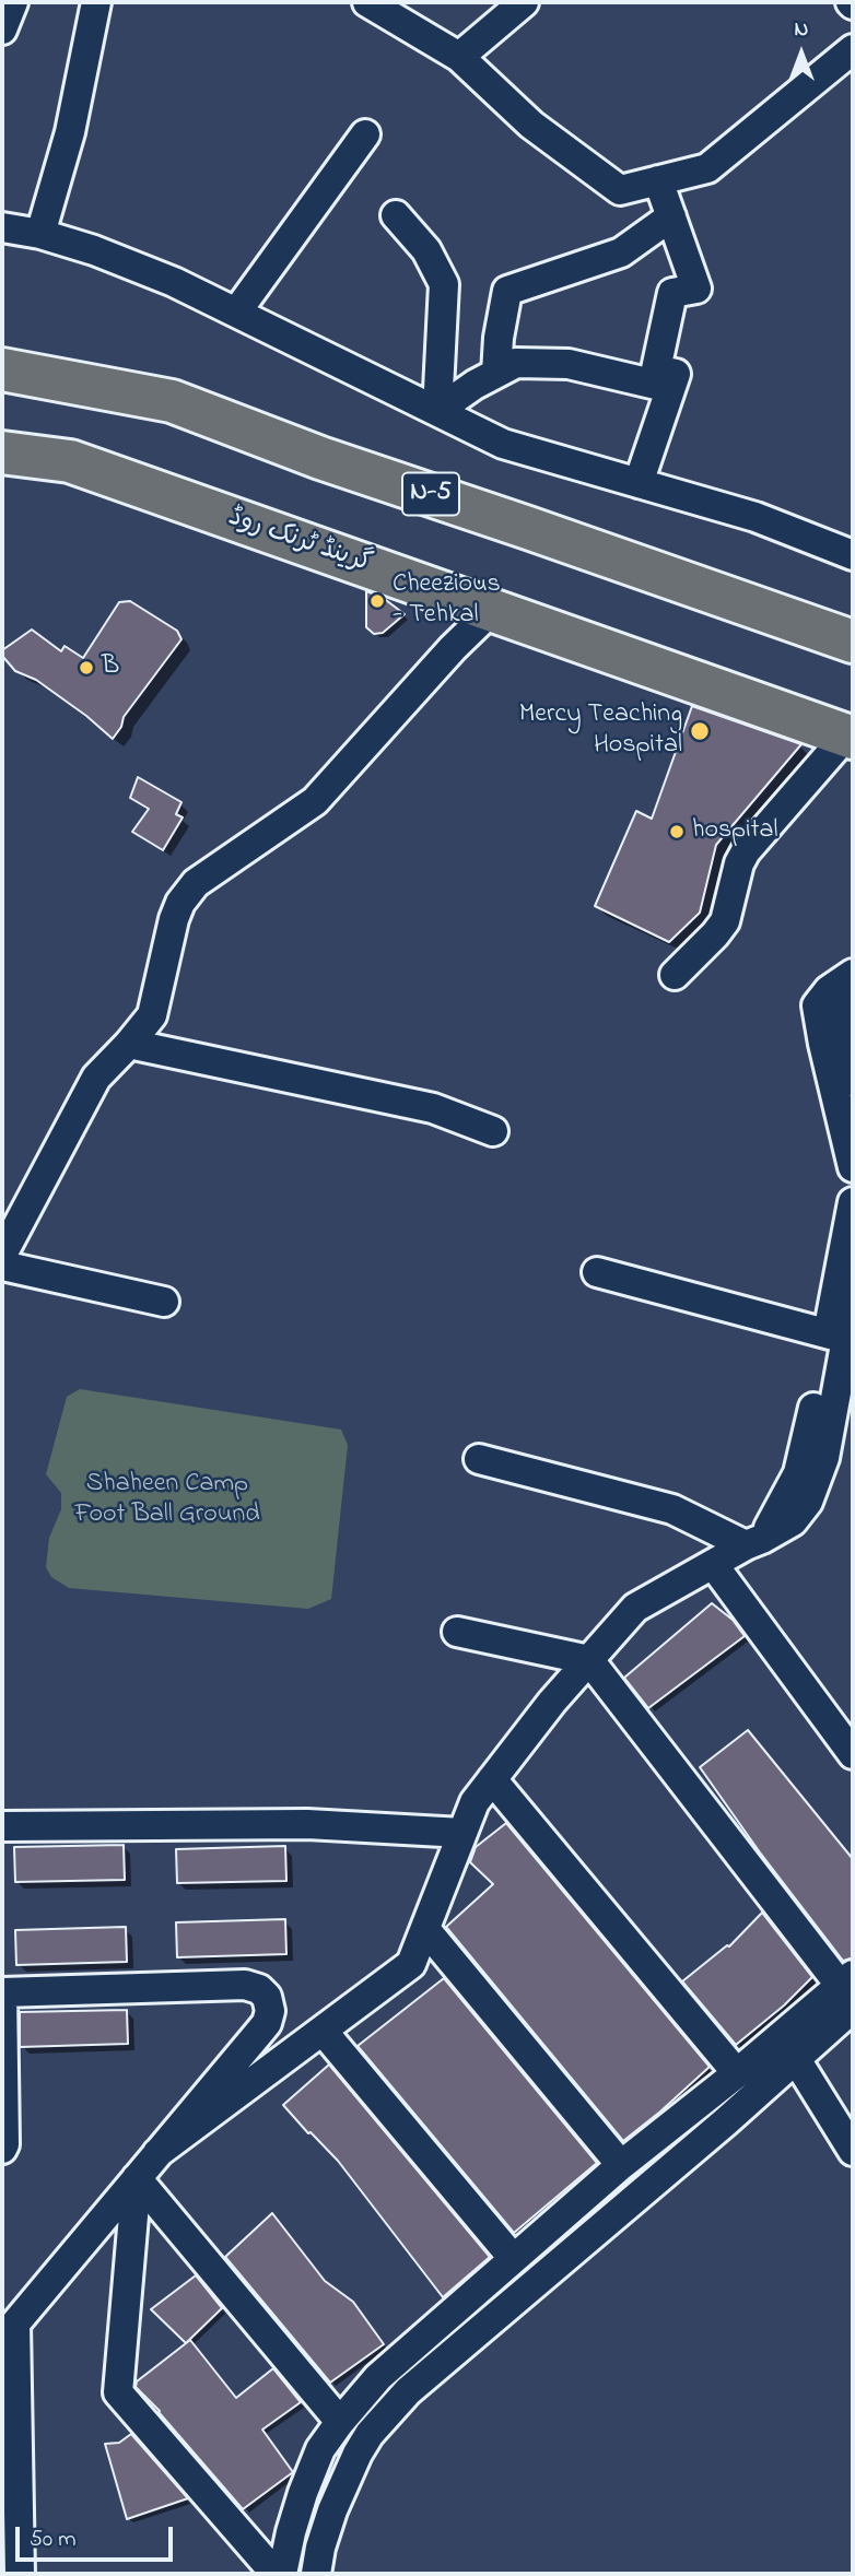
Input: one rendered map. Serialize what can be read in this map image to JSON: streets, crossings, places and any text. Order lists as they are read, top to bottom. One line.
{"streets":{"highway":["N-5","گرینڈ ٹرنک روڈ"]},"parks":["Shaheen Camp Foot Ball Ground"],"places":["Cheezious - Tehkal","B","Mercy Teaching Hospital","hospital"],"scale_bar":"50 m","north":"top"}
